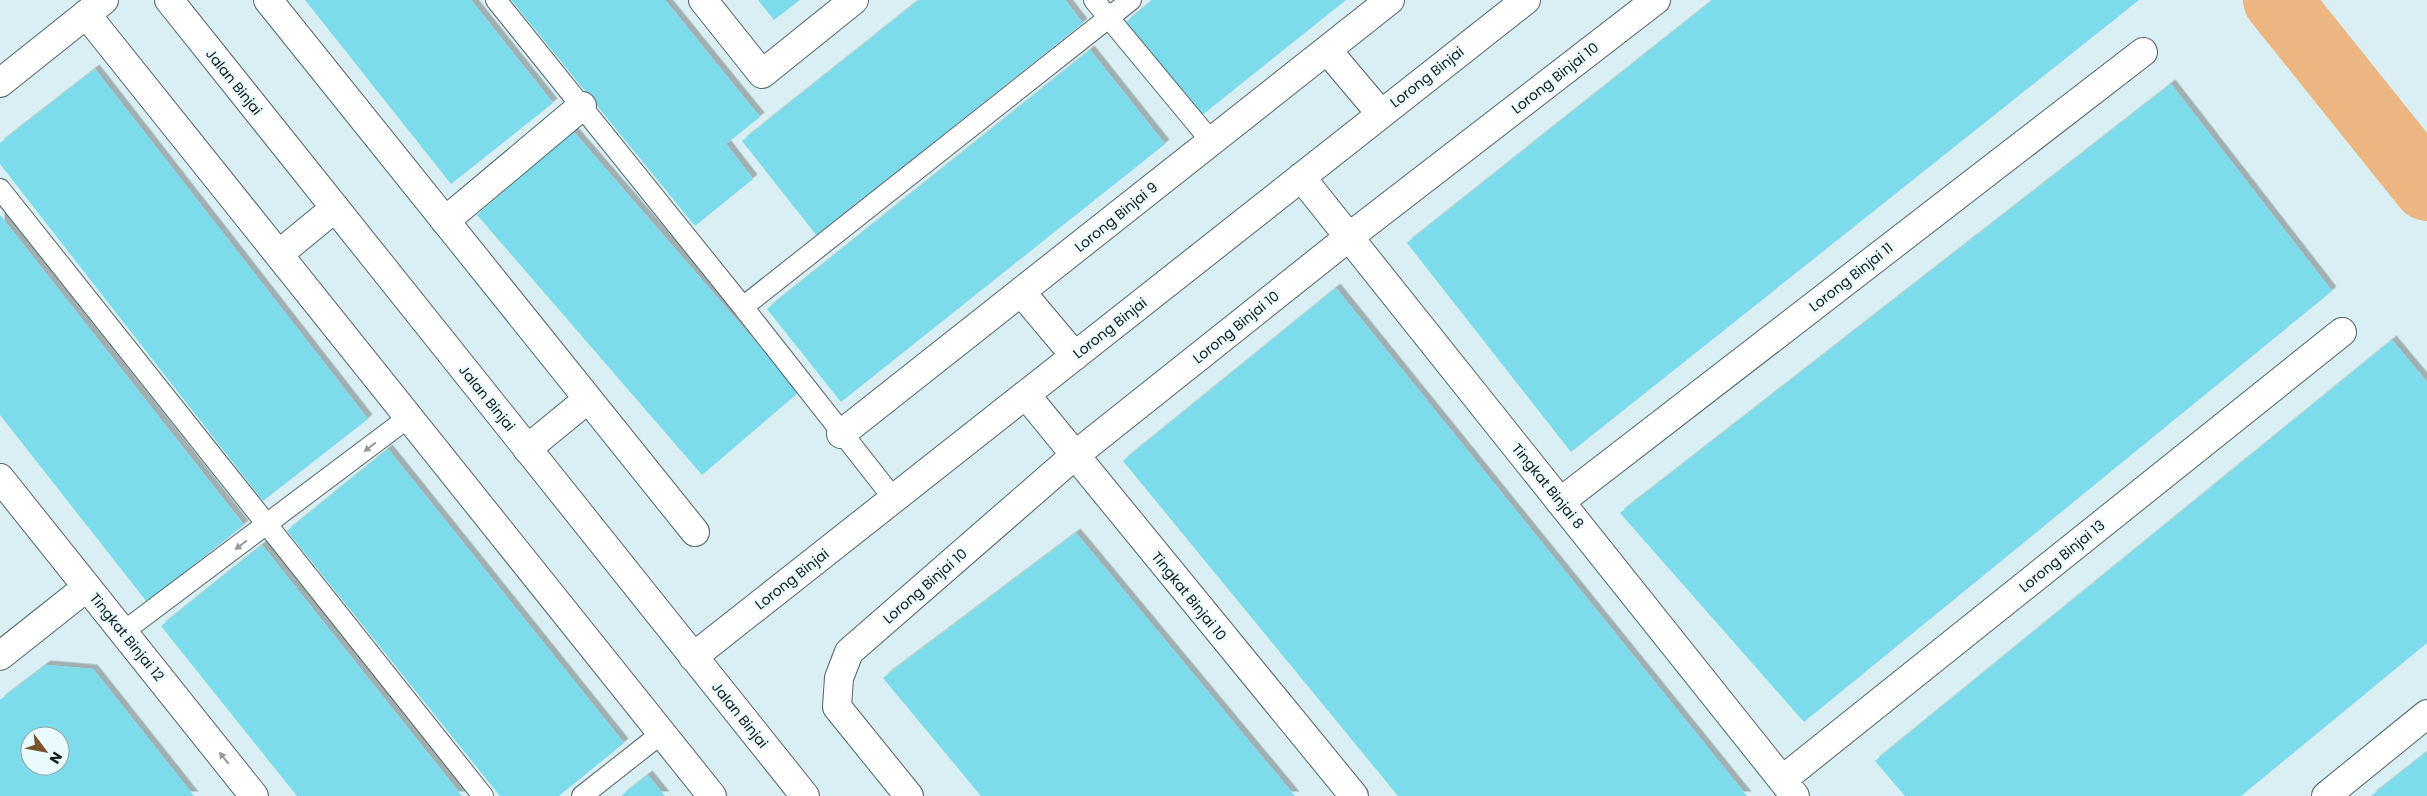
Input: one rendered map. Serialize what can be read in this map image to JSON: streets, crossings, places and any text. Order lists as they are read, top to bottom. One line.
{"streets":{"street":["Lorong Binjai","Lorong Binjai 10","Jalan Binjai","Lorong Binjai 9","Lorong Binjai 11","Tingkat Binjai 8","Lorong Binjai 13","Tingkat Binjai 10","Tingkat Binjai 12"]},"crossings":[["Lorong Binjai","Jalan Binjai"],["Lorong Binjai","Tingkat Binjai 8"],["Lorong Binjai","Tingkat Binjai 10"],["Lorong Binjai 10","Tingkat Binjai 8"],["Lorong Binjai 10","Tingkat Binjai 10"],["Lorong Binjai 11","Tingkat Binjai 8"],["Tingkat Binjai 8","Lorong Binjai 13"]],"one_way":["Tingkat Binjai 12"],"north":"bottom right"}
